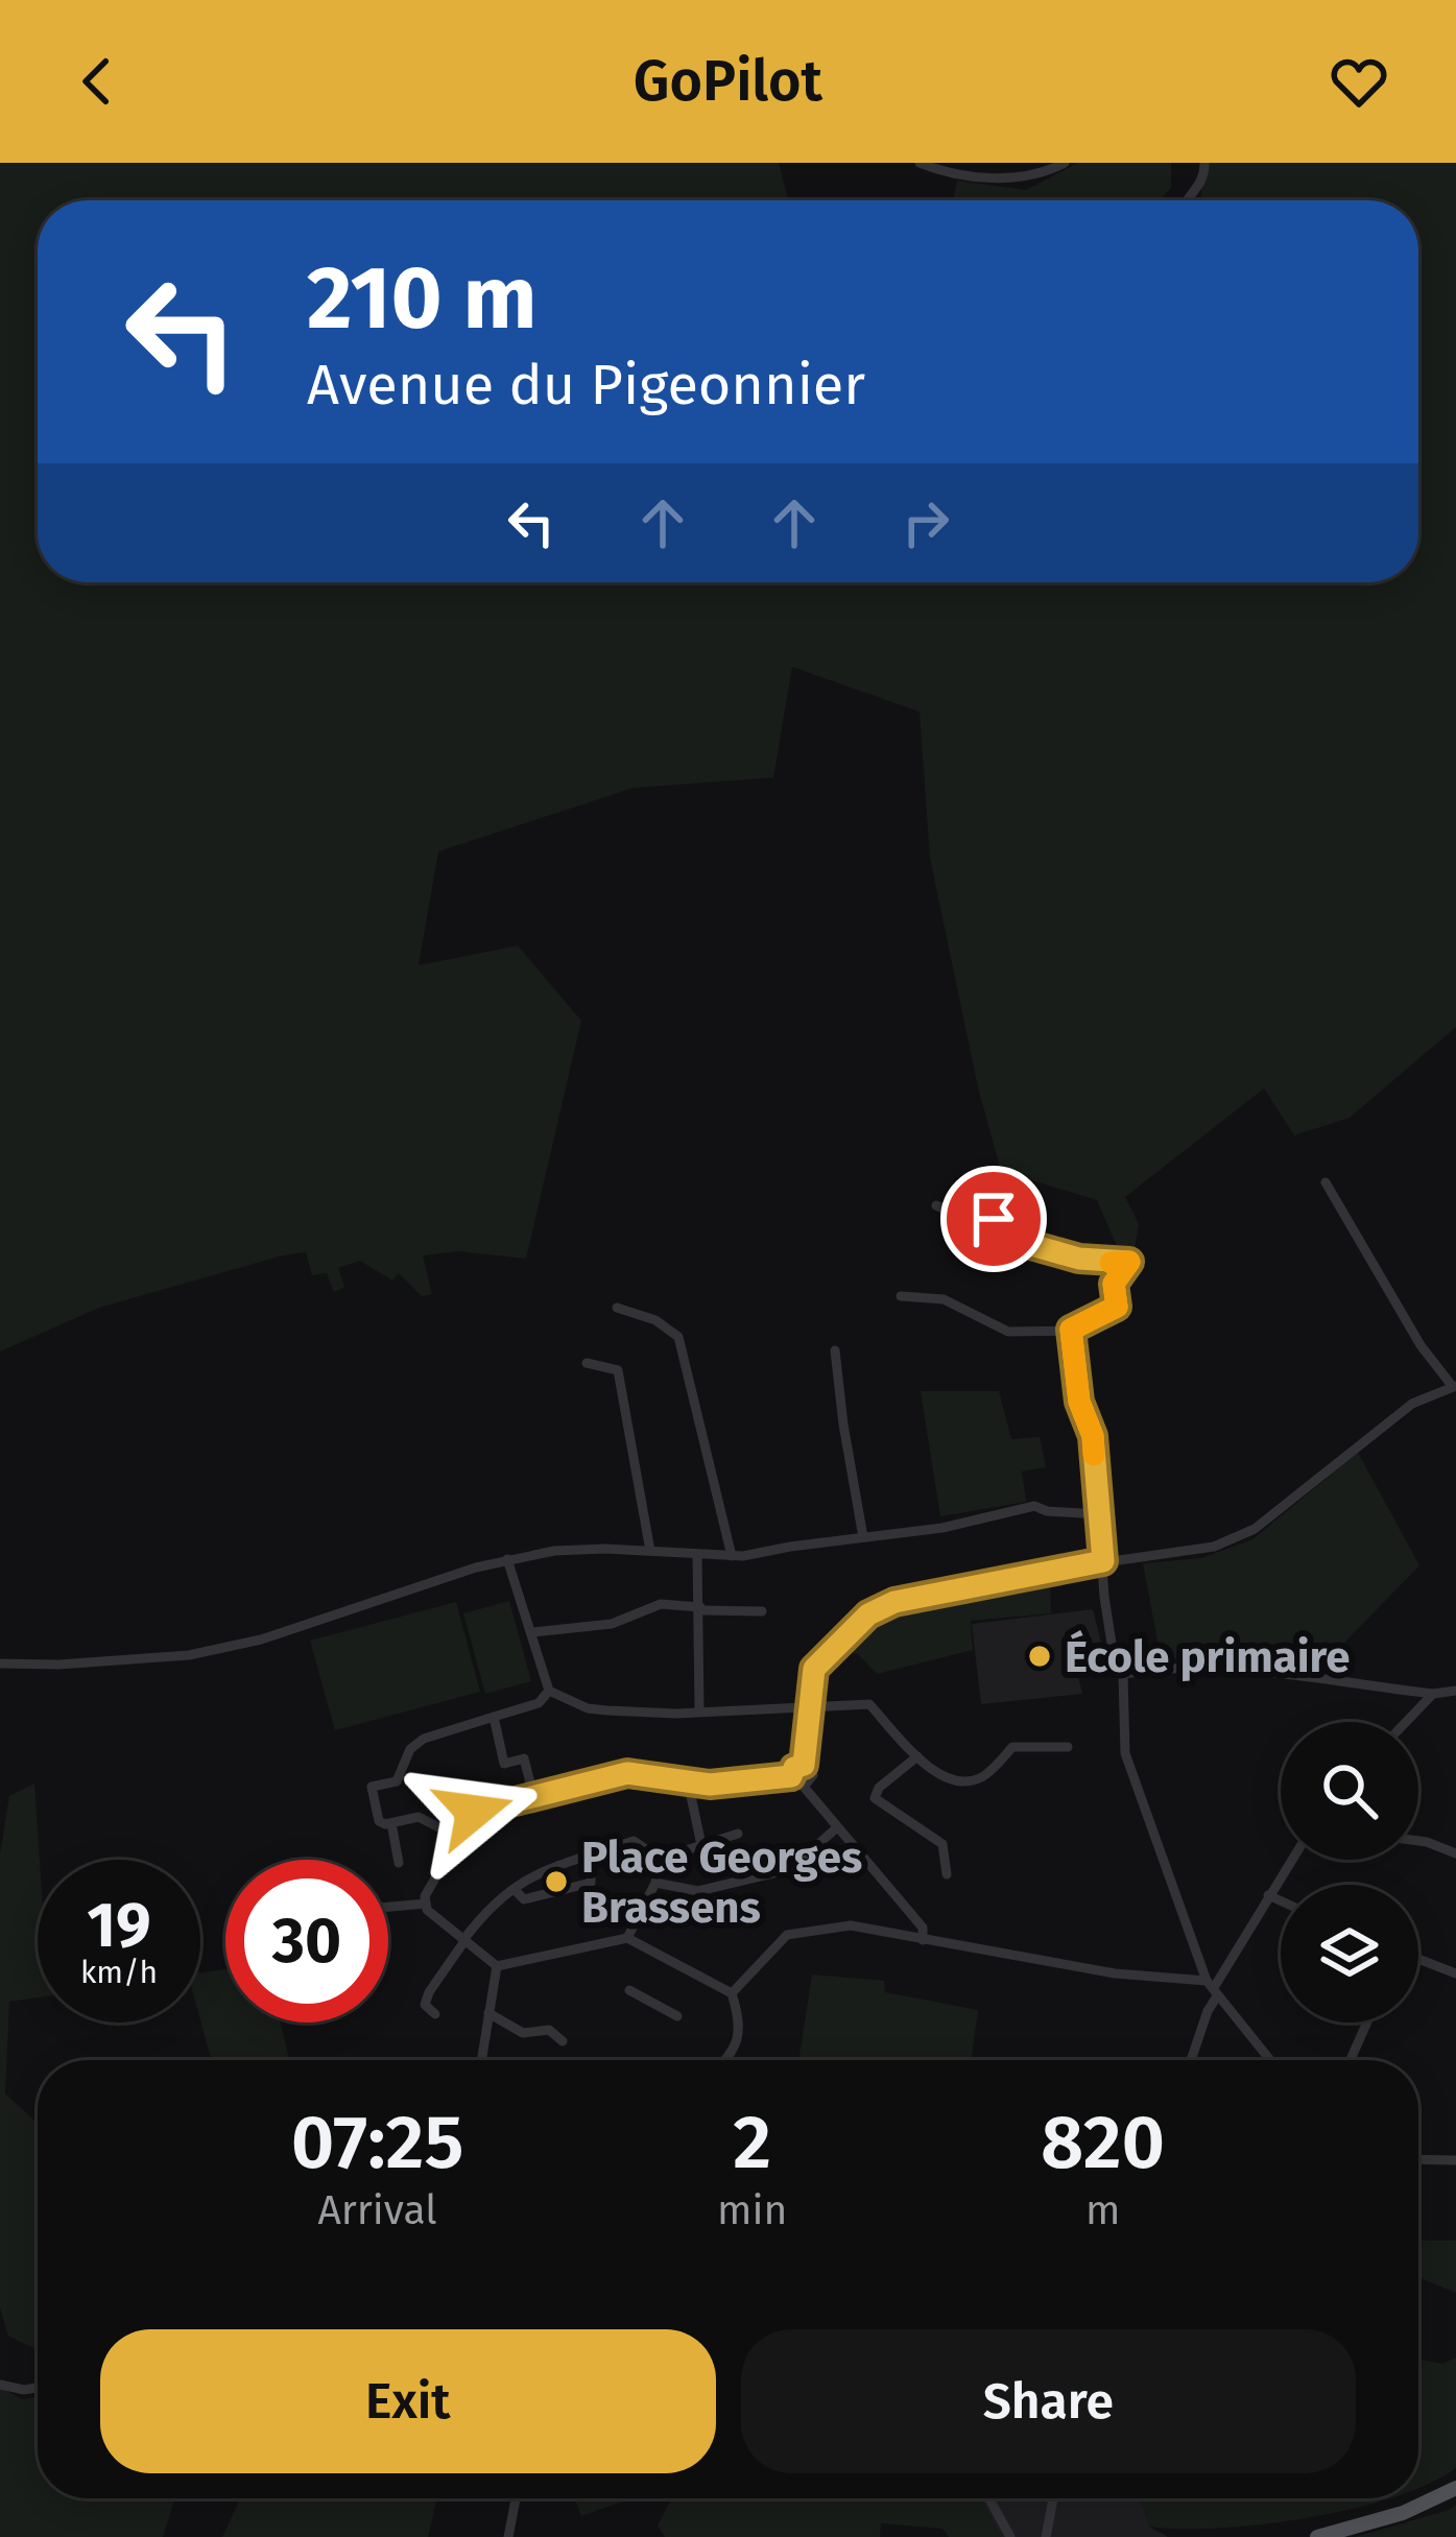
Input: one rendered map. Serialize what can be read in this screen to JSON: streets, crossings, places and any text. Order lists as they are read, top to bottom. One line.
{"places":["École primaire","Place Georges Brassens"],"page":{"header":"GoPilot","turn":["210 m","Avenue du Pigeonnier"],"speed":"19 km/h","limit":"30","eta":["07:25","Arrival","2","min","820","m"],"buttons":["Exit","Share"]}}
